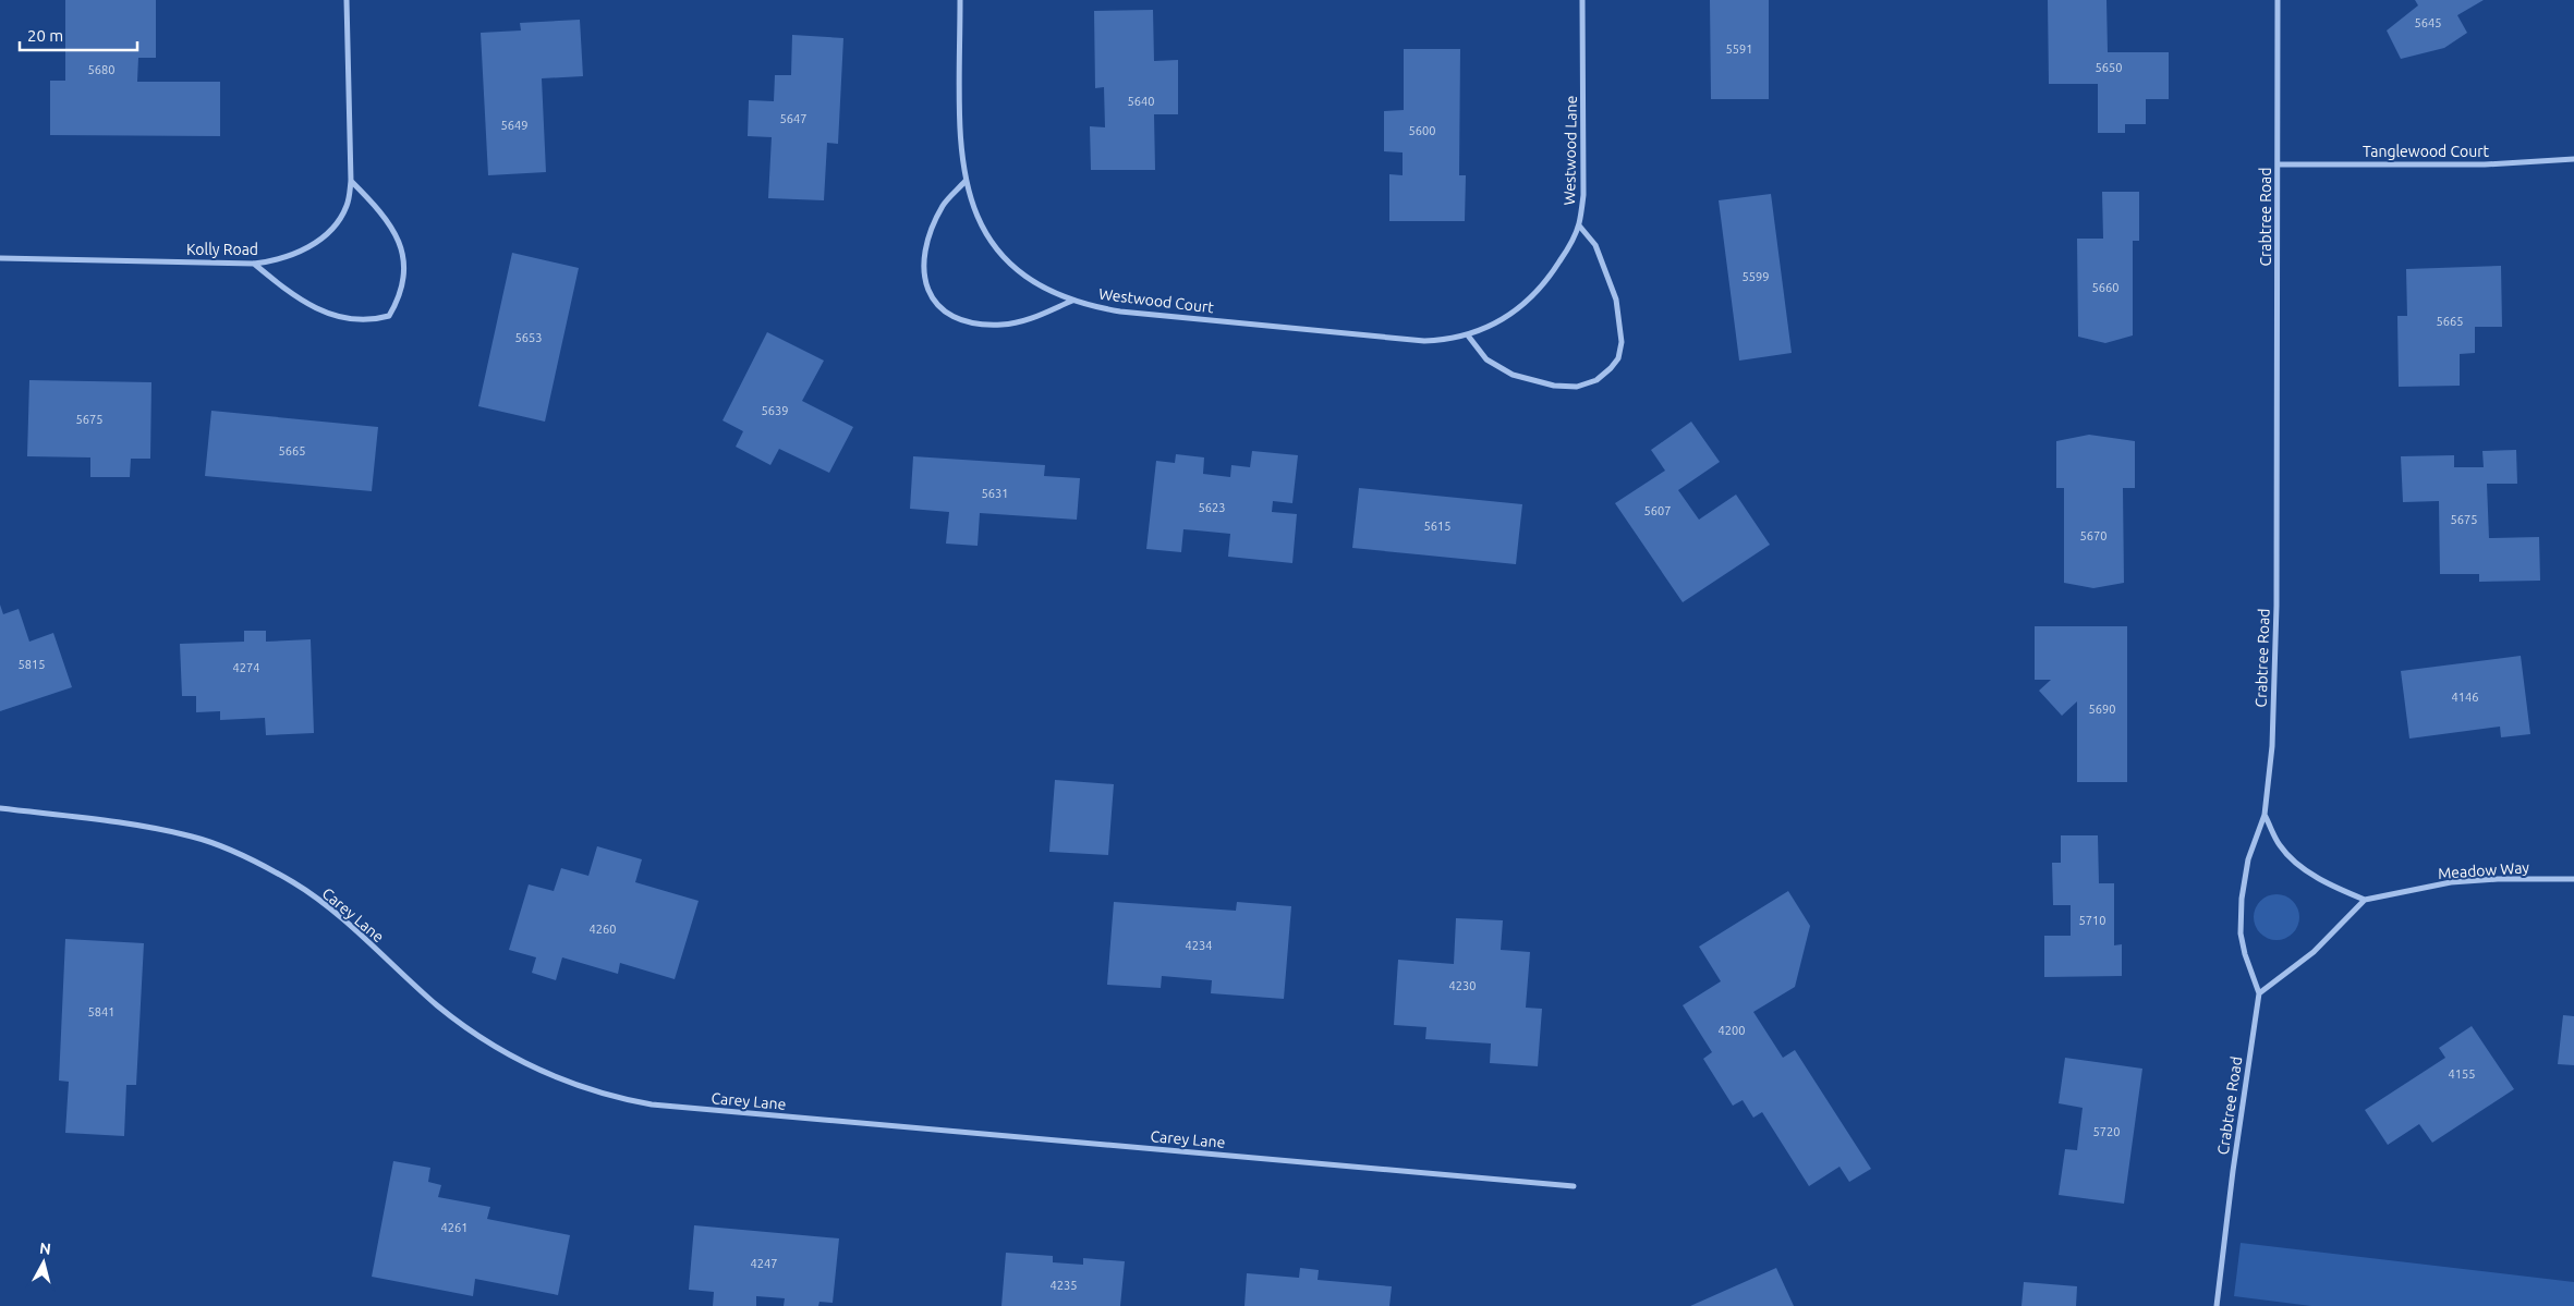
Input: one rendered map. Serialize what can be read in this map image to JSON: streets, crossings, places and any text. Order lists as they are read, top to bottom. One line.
{"streets":{"street":["Westwood Lane","Tanglewood Court","Crabtree Road","Kolly Road","Westwood Court","Meadow Way","Carey Lane"]},"crossings":[["Westwood Lane","Westwood Court"],["Tanglewood Court","Crabtree Road"]],"house_numbers":["5645","5591","5650","5680","5640","5647","5649","5600","5599","5660","5665","5653","5639","5675","5665","5631","5623","5607","5675","5615","5670","5815","4274","4146","5690","5710","4260","4234","4230","5841","4200","4155","5720","4261","4247","4235"],"scale_bar":"20 m","north":"top"}
